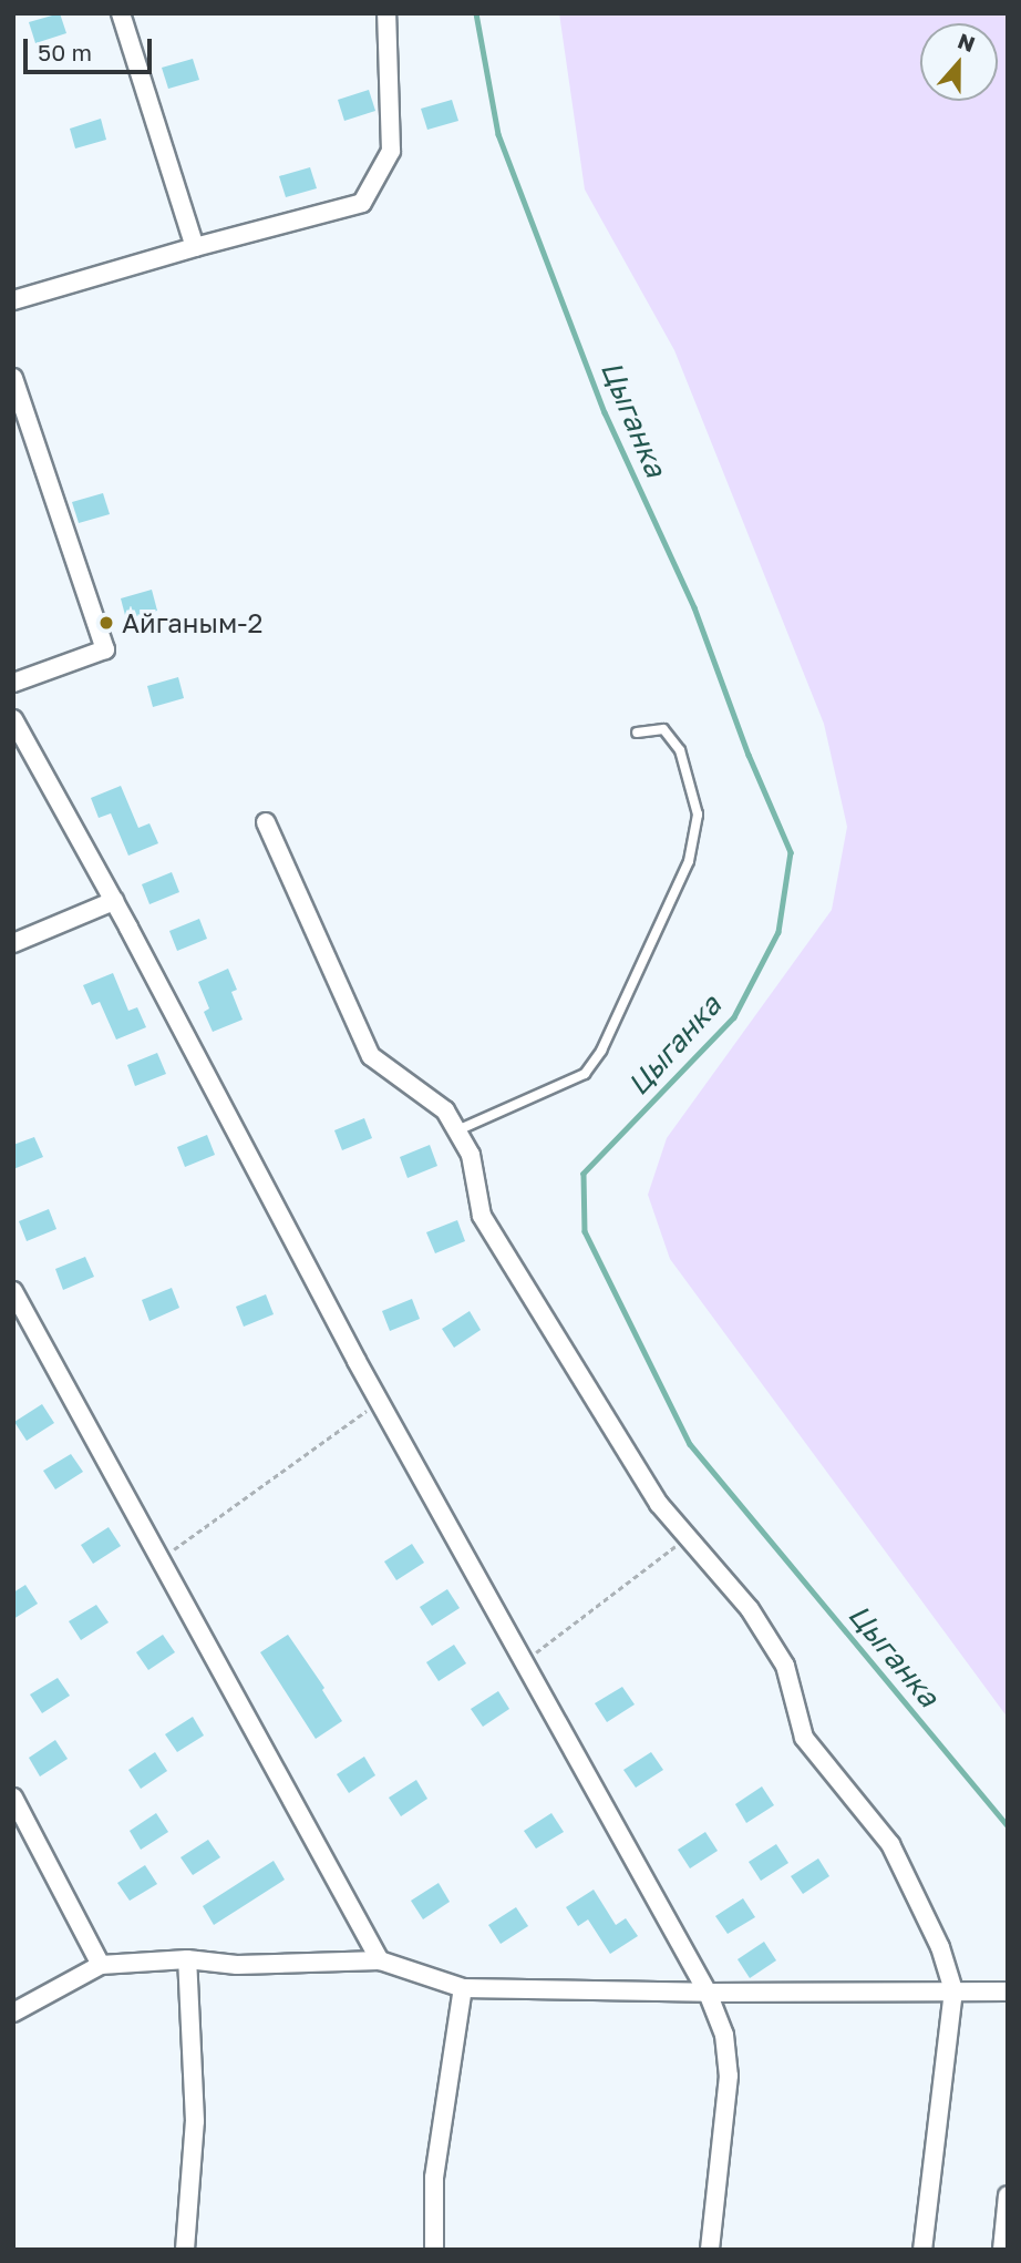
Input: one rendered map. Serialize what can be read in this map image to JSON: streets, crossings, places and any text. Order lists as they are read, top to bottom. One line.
{"water":["Цыганка"],"places":["Айганым-2"],"scale_bar":"50 m","north":"top"}
